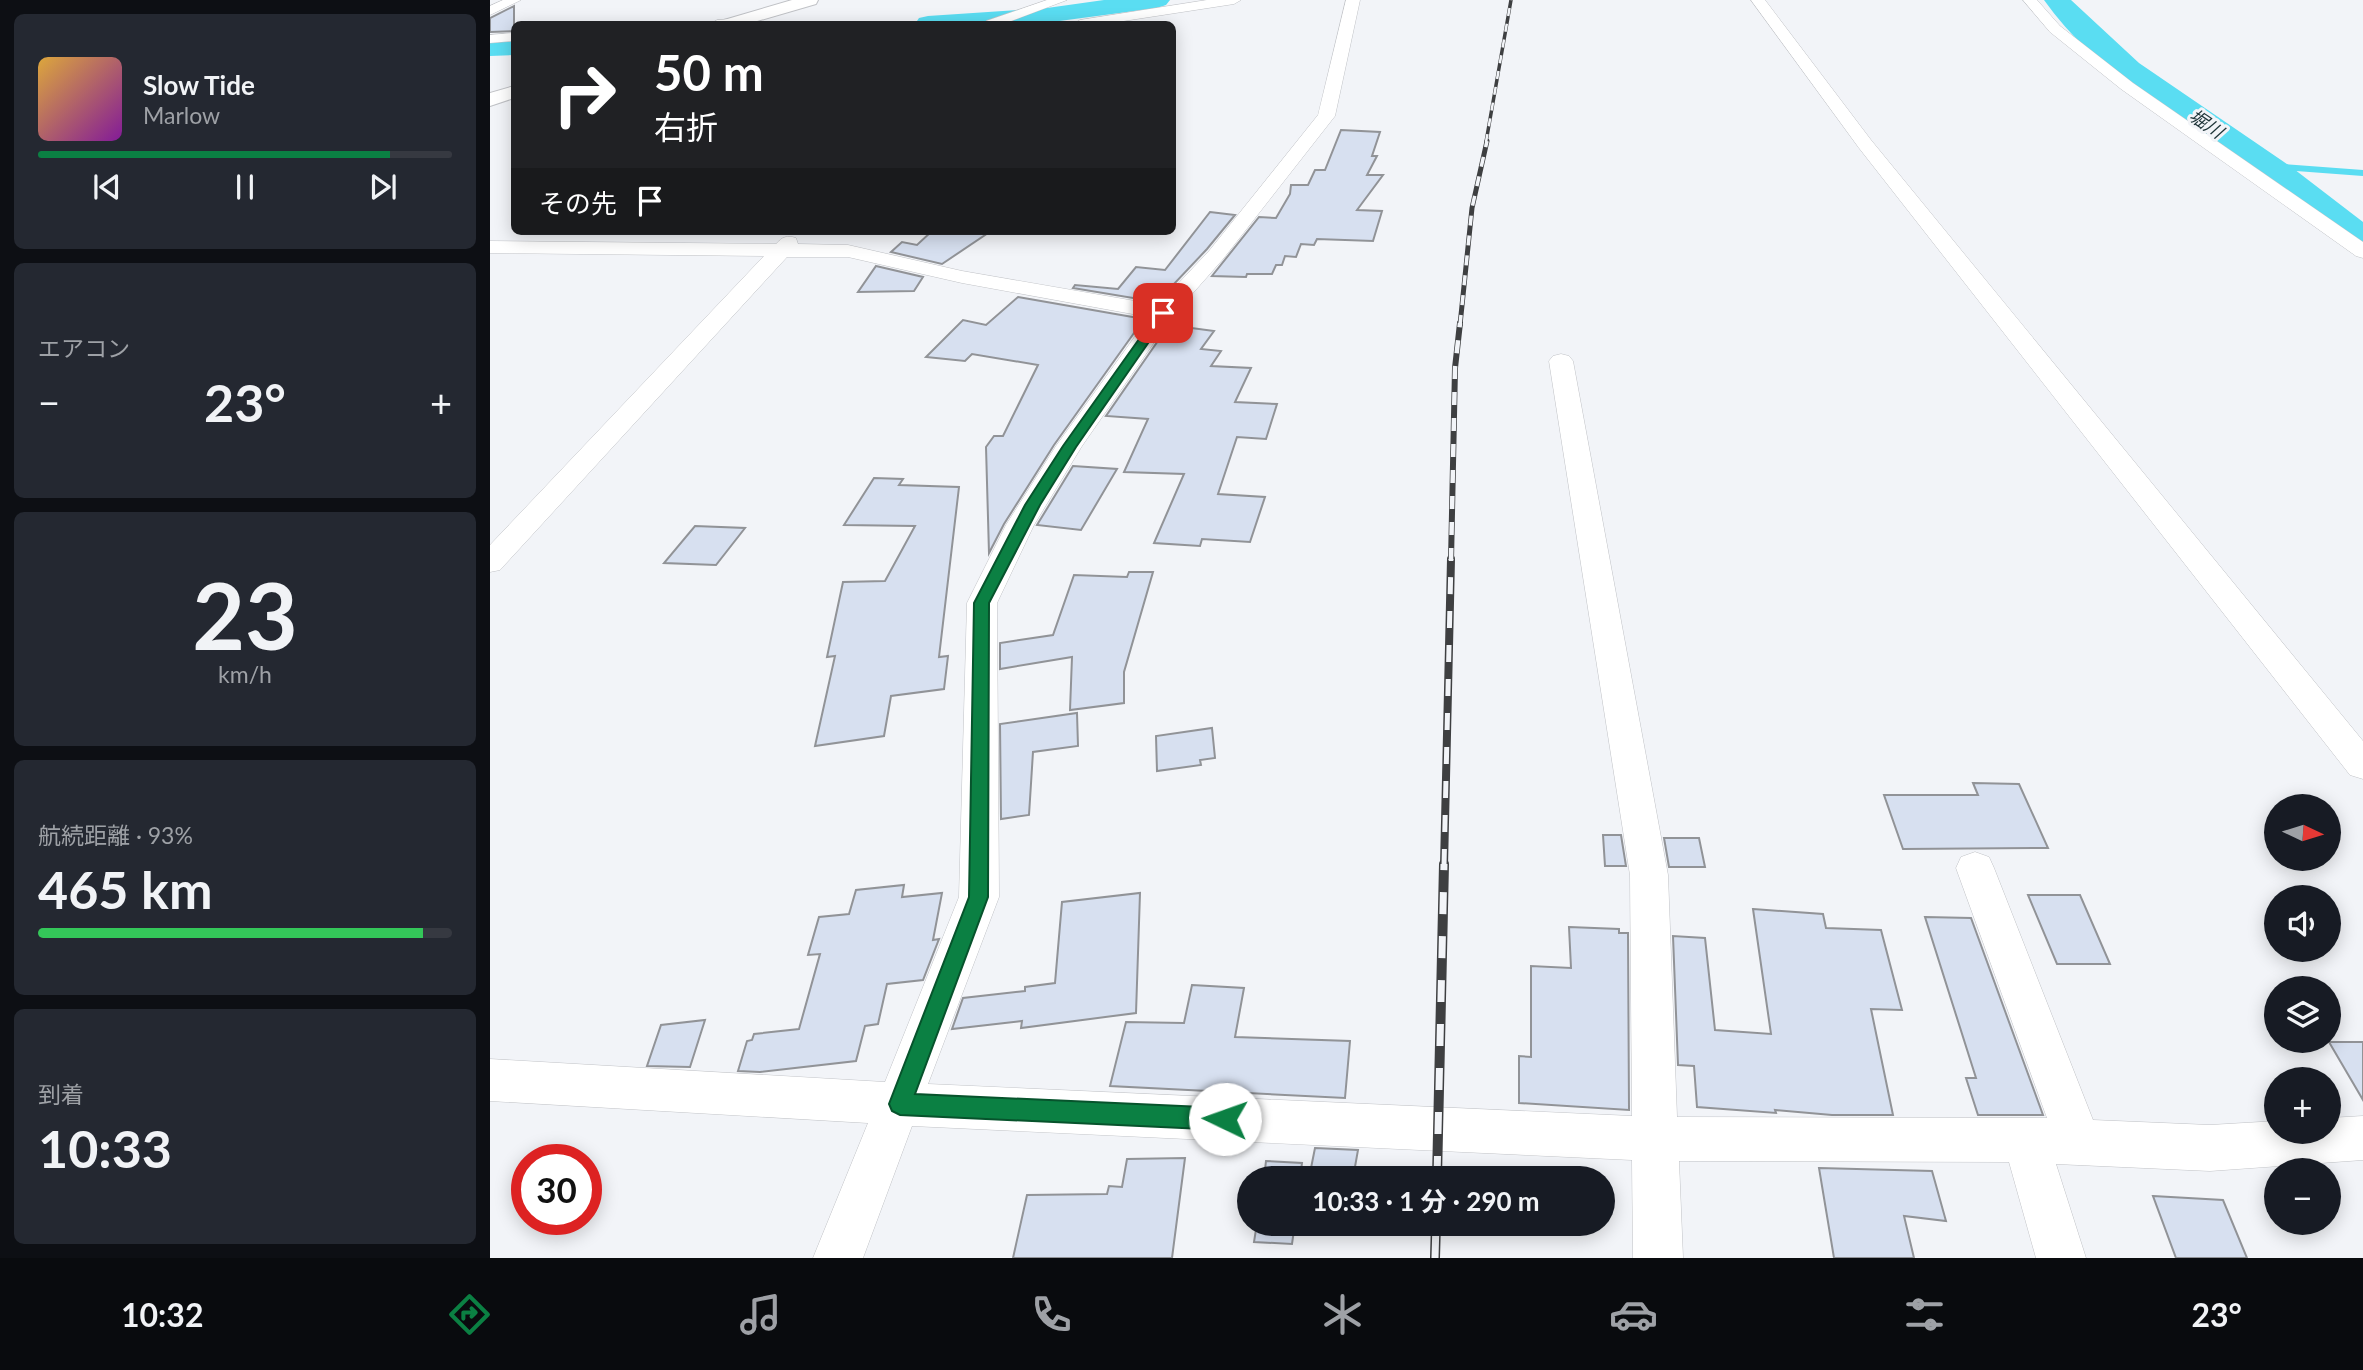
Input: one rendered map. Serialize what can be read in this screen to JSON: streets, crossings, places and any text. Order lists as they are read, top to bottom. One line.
{"water":["堀川"],"north":"right","page":{"turn":["50 m","右折"],"song":["Slow Tide","Marlow"],"then":"その先","tile":["エアコン",["23","km/h"],["航続距離 · 93%","465 km"],["到着","10:33"]],"heat":["−","23°","+"],"map_buttons":["+","−"],"limit":"30","trip":"10:33 · 1 分 · 290 m","tabs":["10:32","23°"]}}
